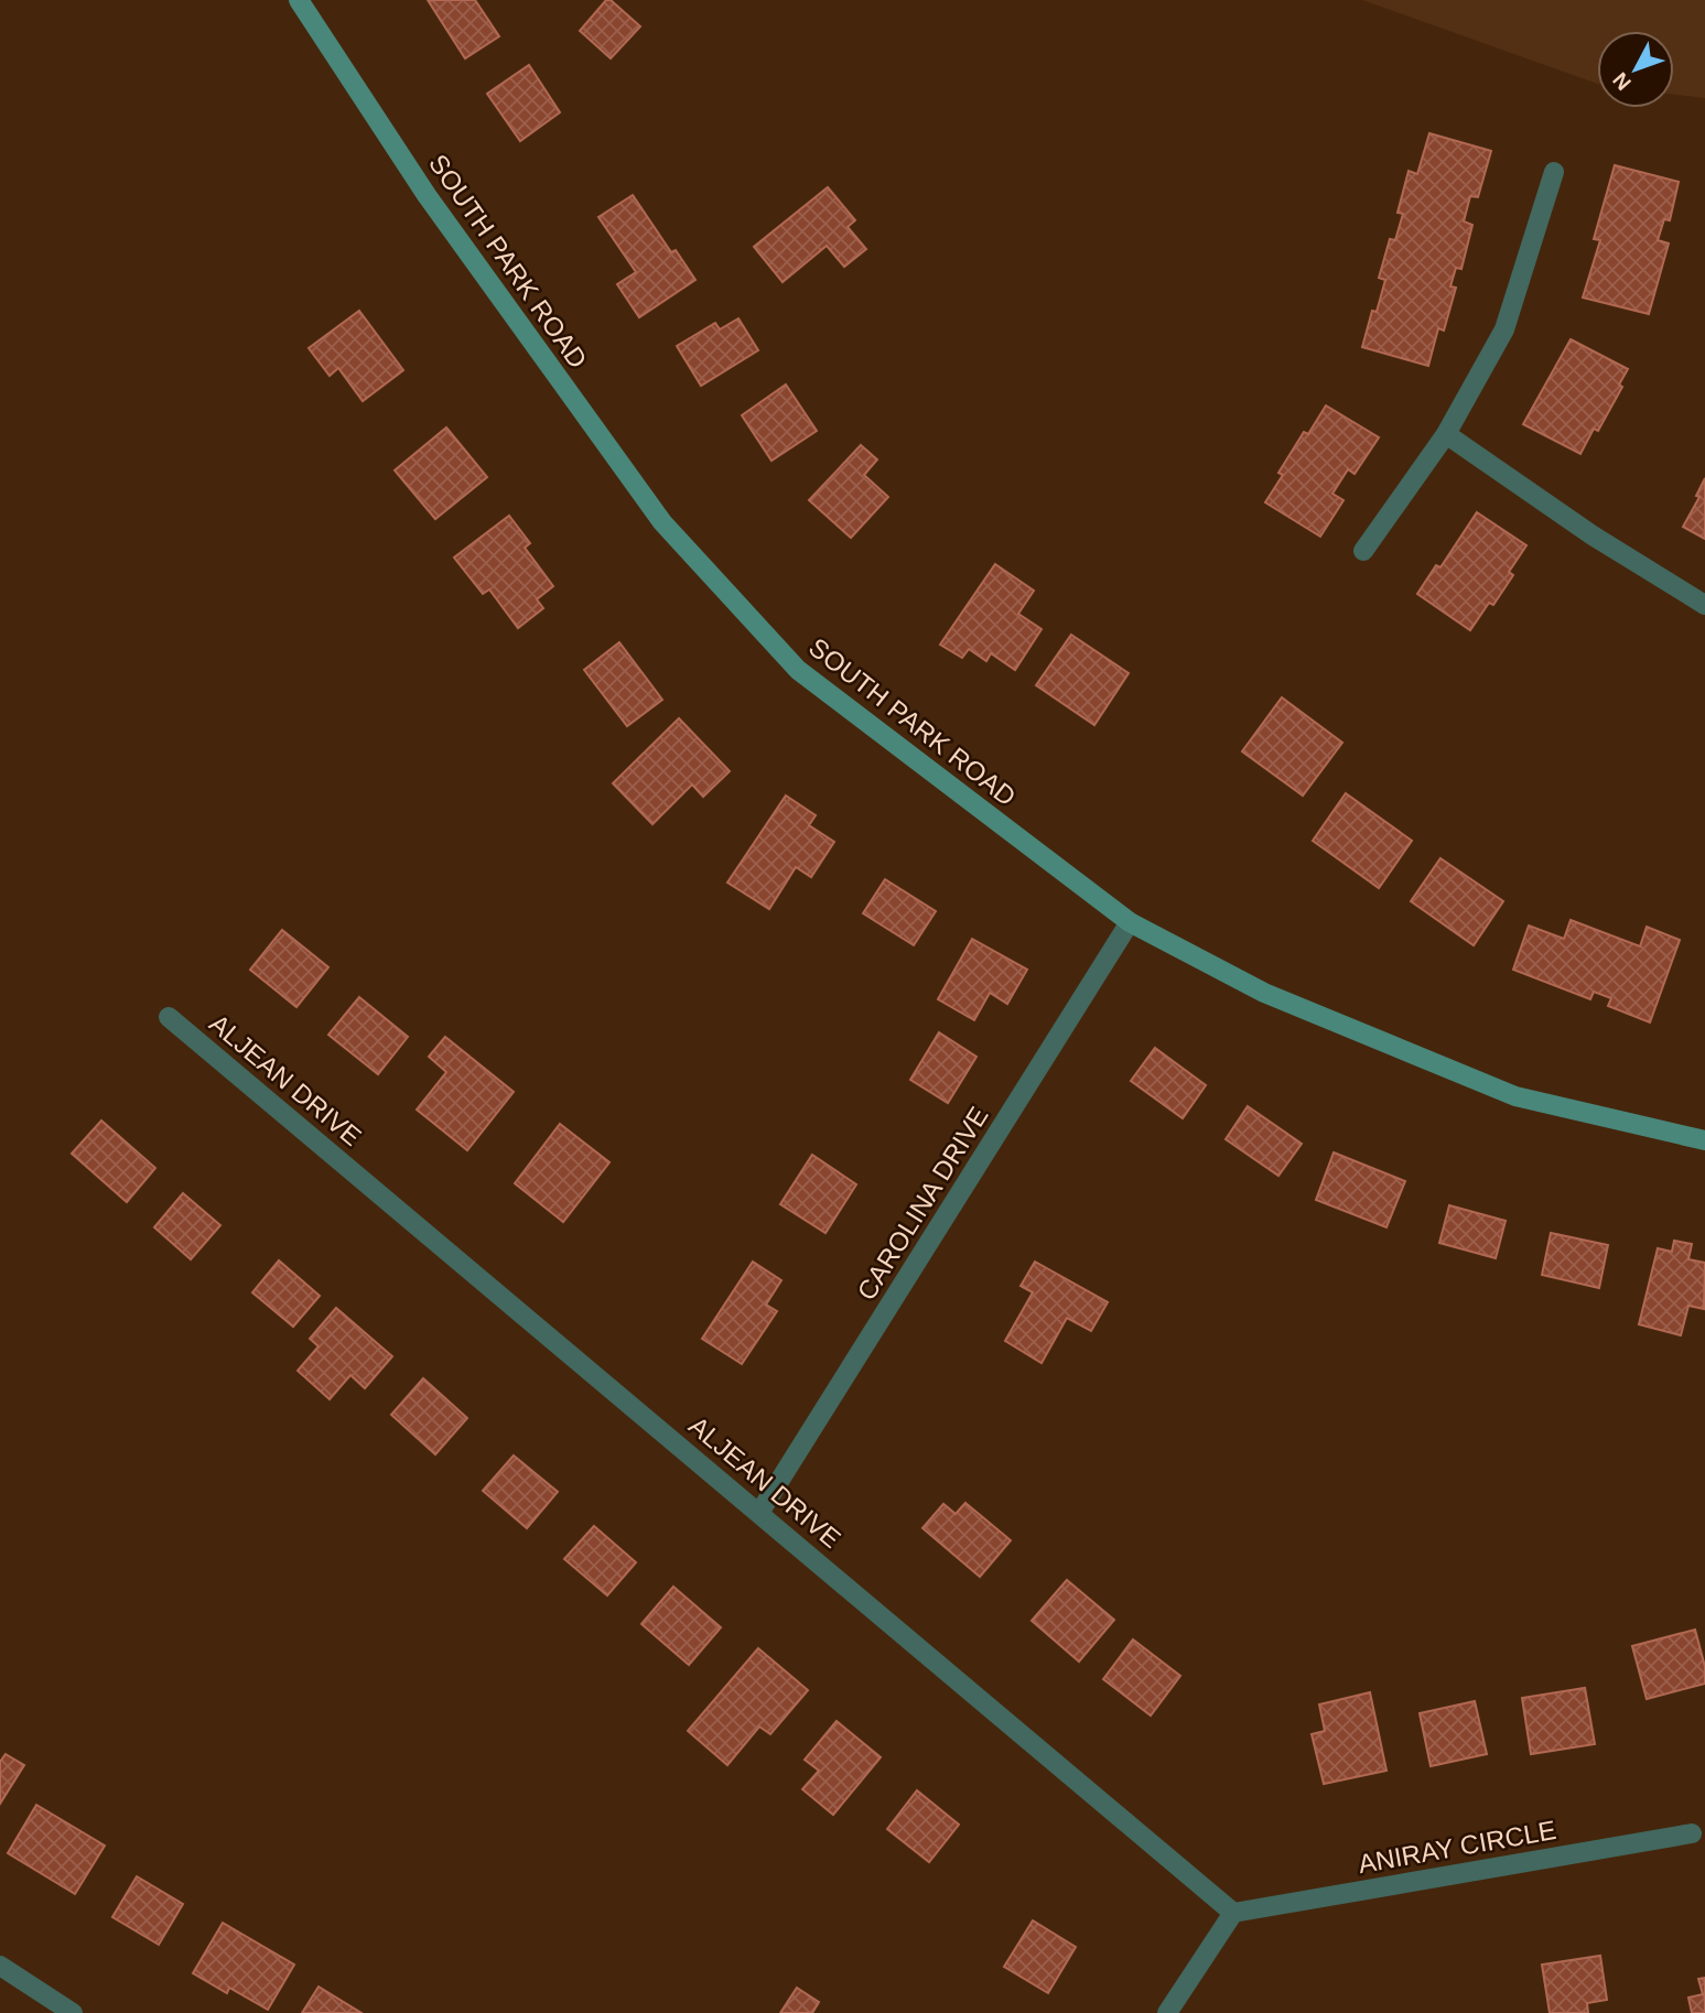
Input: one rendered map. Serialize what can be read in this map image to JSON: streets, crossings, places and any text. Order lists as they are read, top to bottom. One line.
{"streets":{"main road":["SOUTH PARK ROAD"],"street":["ALJEAN DRIVE","CAROLINA DRIVE","ANIRAY CIRCLE"]},"crossings":[["SOUTH PARK ROAD","CAROLINA DRIVE"],["ALJEAN DRIVE","CAROLINA DRIVE"],["ALJEAN DRIVE","ANIRAY CIRCLE"]],"north":"bottom left"}
